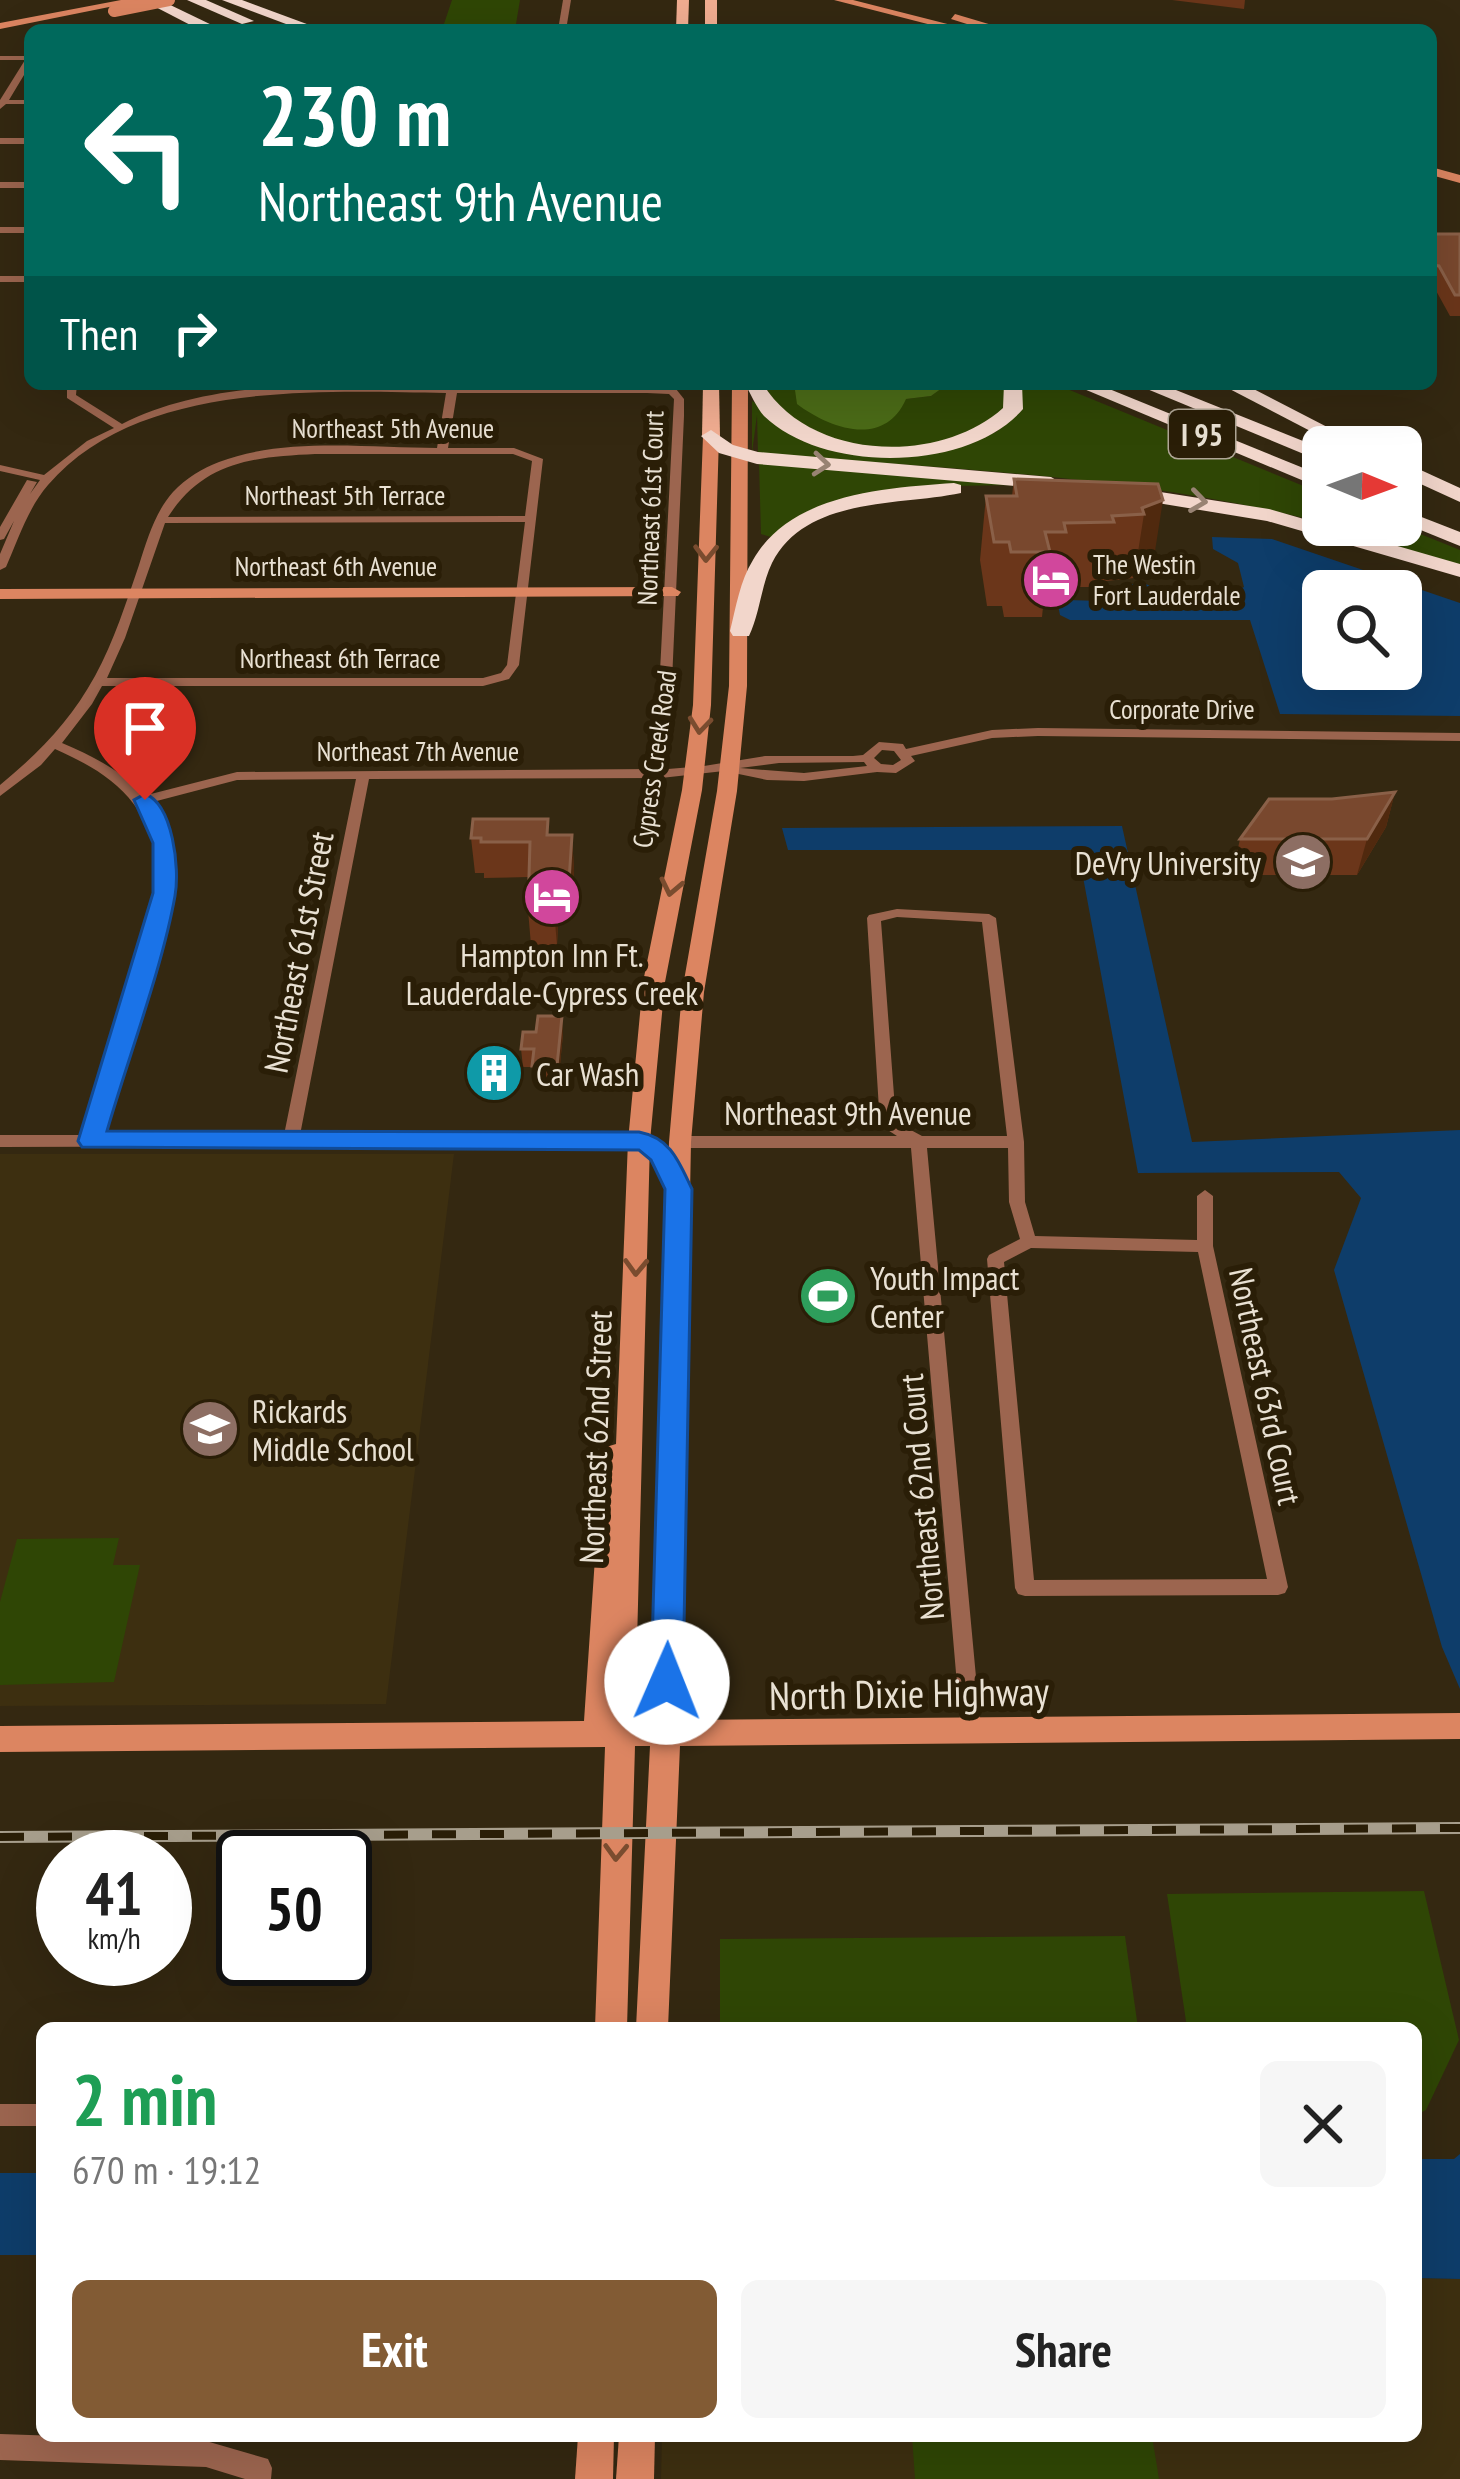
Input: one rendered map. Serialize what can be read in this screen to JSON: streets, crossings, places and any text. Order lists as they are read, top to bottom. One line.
{"streets":{"highway":["I 95"],"main road":["Northeast 6th Avenue","Cypress Creek Road","Northeast 62nd Street","North Dixie Highway"],"street":["Northeast 5th Avenue","Northeast 5th Terrace","Northeast 61st Court","Northeast 6th Terrace","Corporate Drive","Northeast 7th Avenue","Northeast 61st Street","Northeast 9th Avenue","Northeast 63rd Court","Northeast 62nd Court"]},"crossings":[["Northeast 5th Avenue","Northeast 5th Terrace"],["Northeast 61st Court","Northeast 6th Avenue"],["Northeast 61st Court","Northeast 7th Avenue"],["Northeast 6th Avenue","Northeast 6th Terrace"],["Northeast 7th Avenue","Cypress Creek Road"],["Northeast 7th Avenue","Northeast 61st Street"],["Cypress Creek Road","Northeast 62nd Street"],["Northeast 9th Avenue","Northeast 62nd Court"],["Northeast 62nd Street","North Dixie Highway"],["Northeast 62nd Court","North Dixie Highway"]],"places":{"hotel":["The Westin Fort Lauderdale","Hampton Inn Ft. Lauderdale-Cypress Creek"],"school or university":["DeVry University","Rickards Middle School"],"building":["Car Wash"],"sports":["Youth Impact Center"]},"north":"right","page":{"turn":["230 m","Northeast 9th Avenue"],"then":"Then","speed":"41 km/h","limit":"50","heading":["2 min","670 m · 19:12"],"buttons":["Exit","Share"]}}
